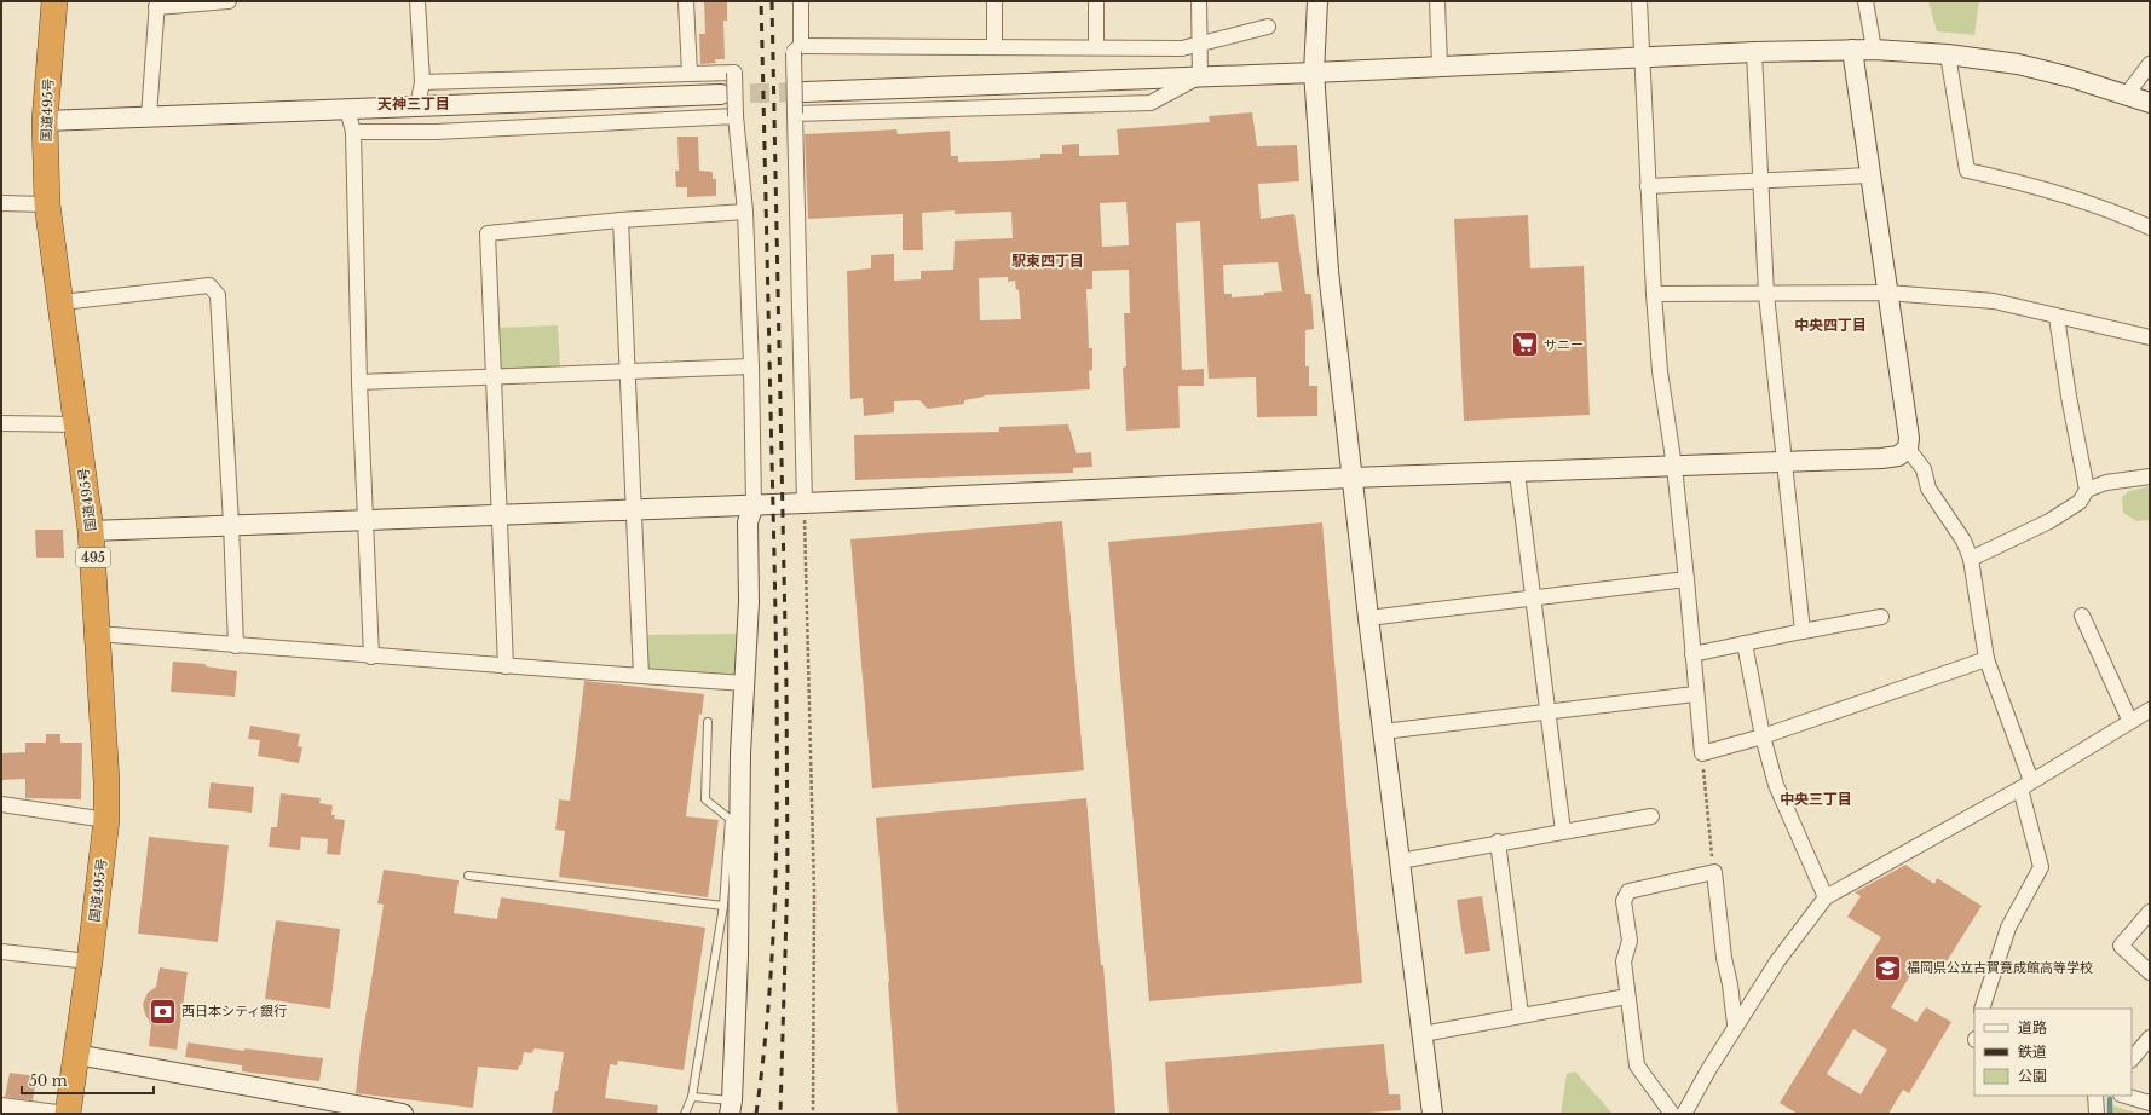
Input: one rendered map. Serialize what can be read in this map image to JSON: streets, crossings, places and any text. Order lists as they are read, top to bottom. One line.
{"streets":{"highway":["国道495号","495"]},"districts":["天神三丁目","駅東四丁目","中央四丁目","中央三丁目"],"places":{"supermarket":["サニー"],"school or university":["福岡県公立古賀竟成館高等学校"],"bank":["西日本シティ銀行"]},"legend":["道路","鉄道","公園"],"scale_bar":"50 m"}
